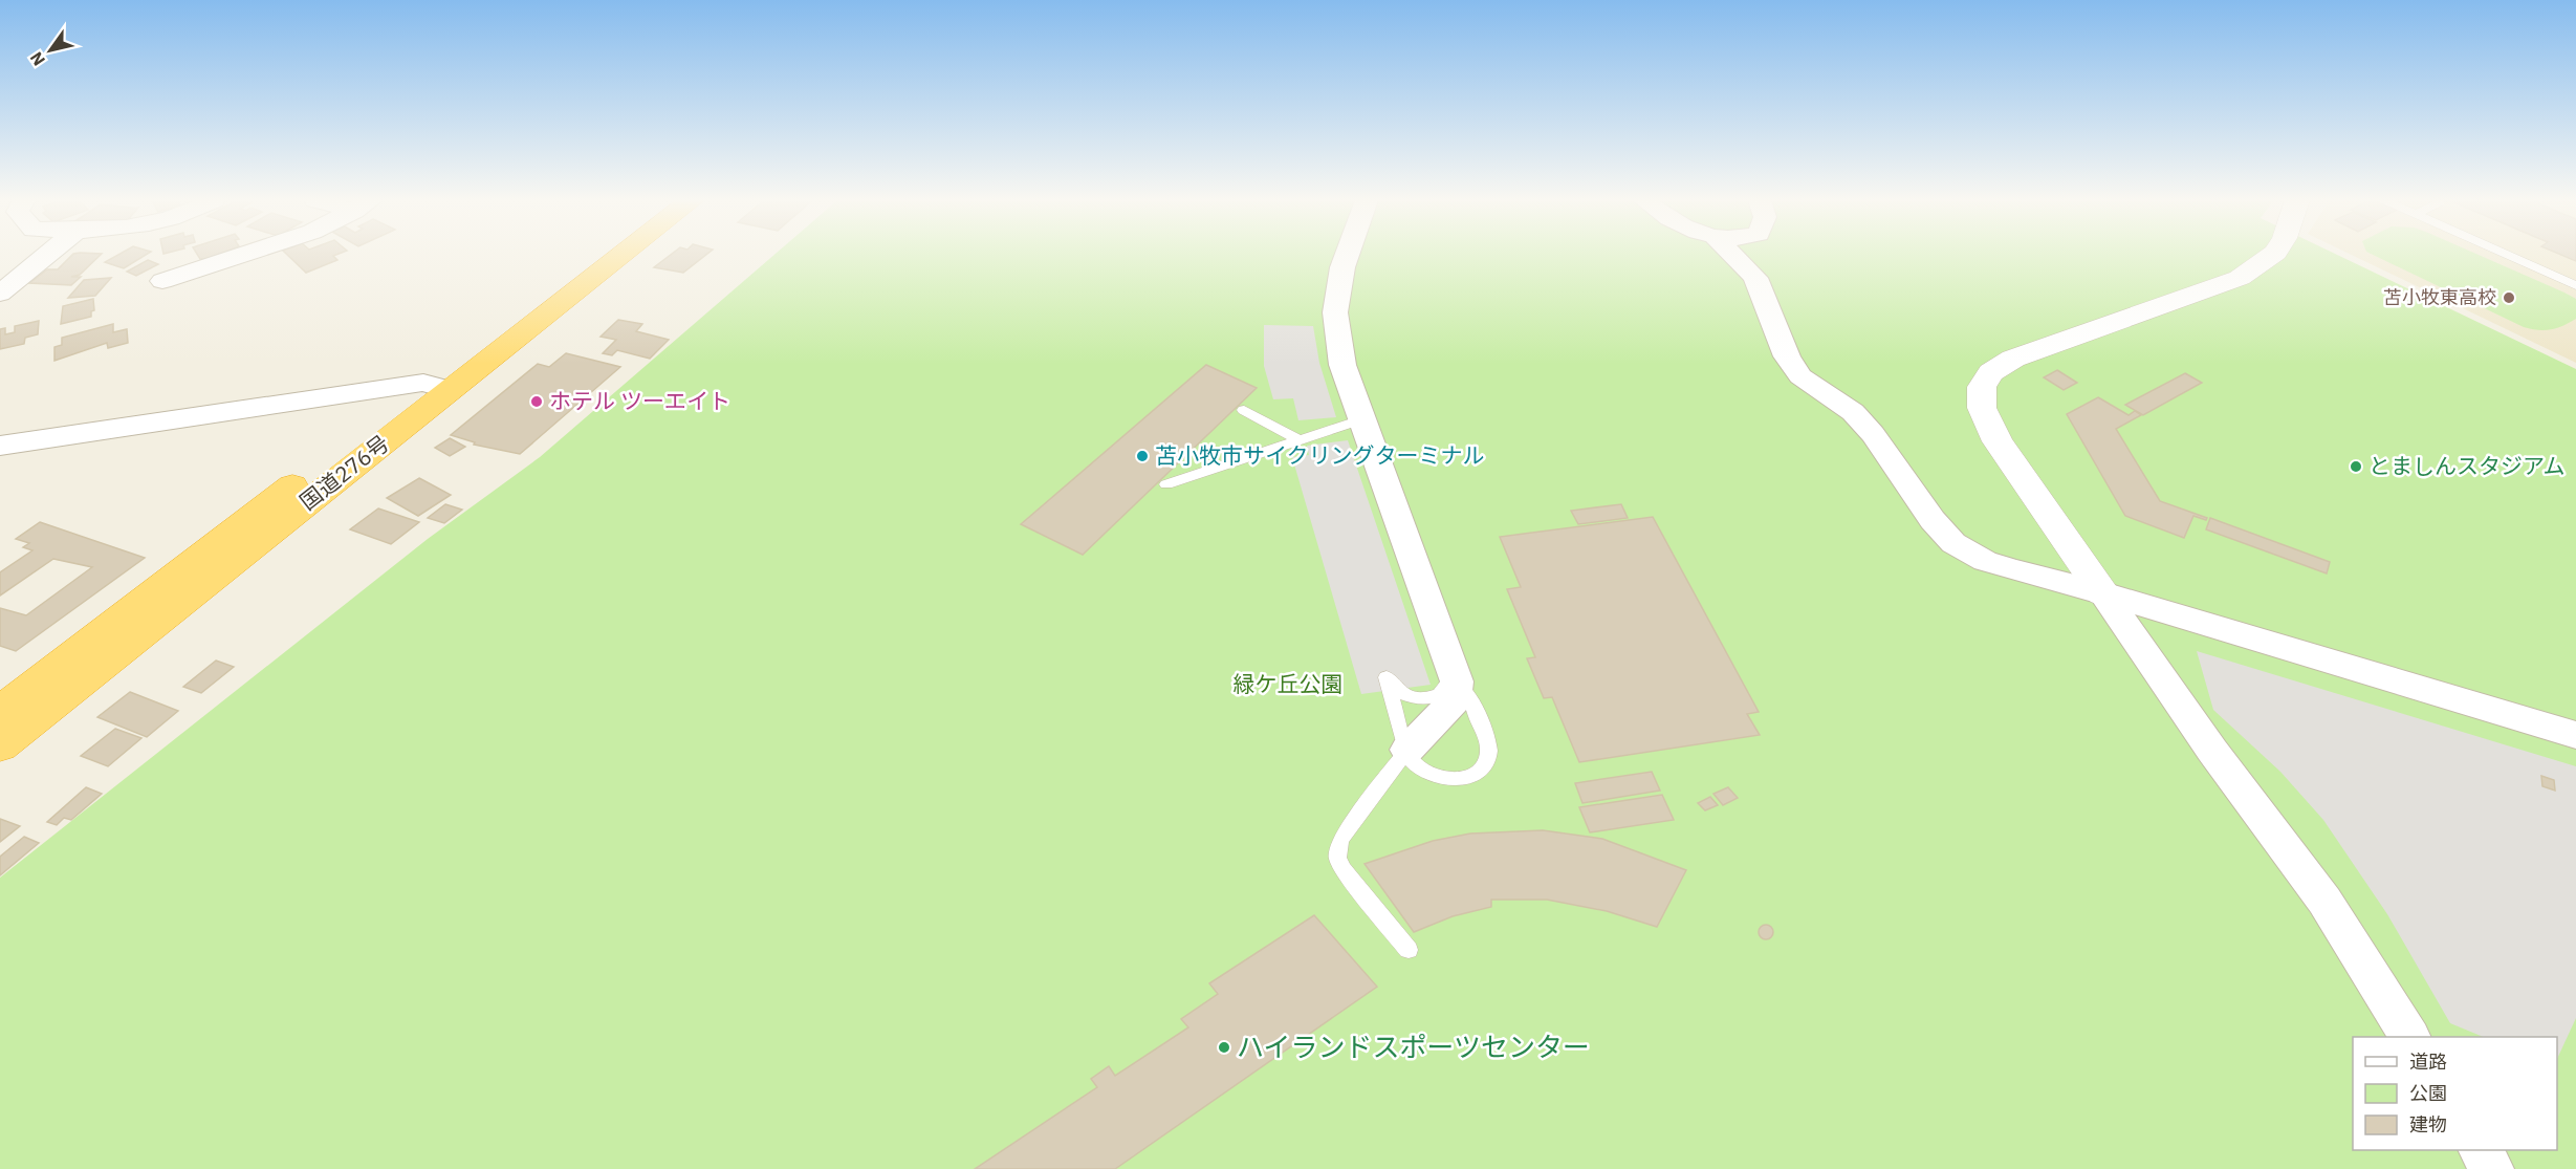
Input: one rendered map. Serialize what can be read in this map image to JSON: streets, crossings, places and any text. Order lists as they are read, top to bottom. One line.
{"streets":{"highway":["国道276号"]},"parks":["緑ケ丘公園"],"places":["苫小牧東高校","ホテル ツーエイト","苫小牧市サイクリングターミナル","とましんスタジアム","ハイランドスポーツセンター"],"legend":["道路","公園","建物"],"north":"bottom left"}
